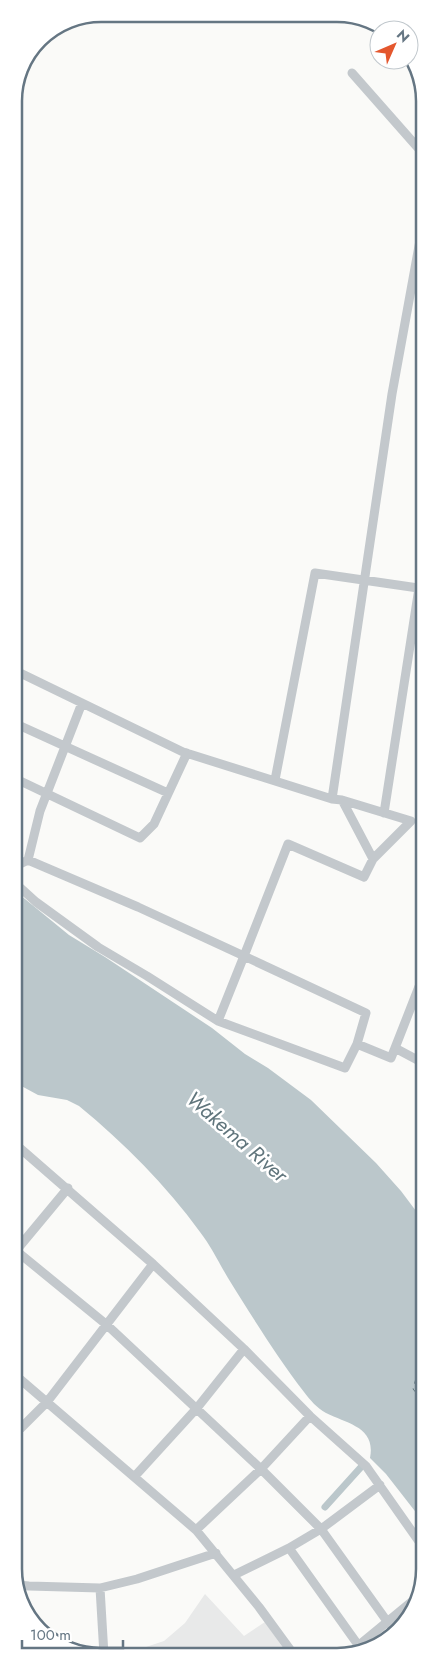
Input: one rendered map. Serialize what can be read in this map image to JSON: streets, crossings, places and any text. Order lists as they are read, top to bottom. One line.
{"water":["Wakema River"],"scale_bar":"100 m","north":"top right"}
